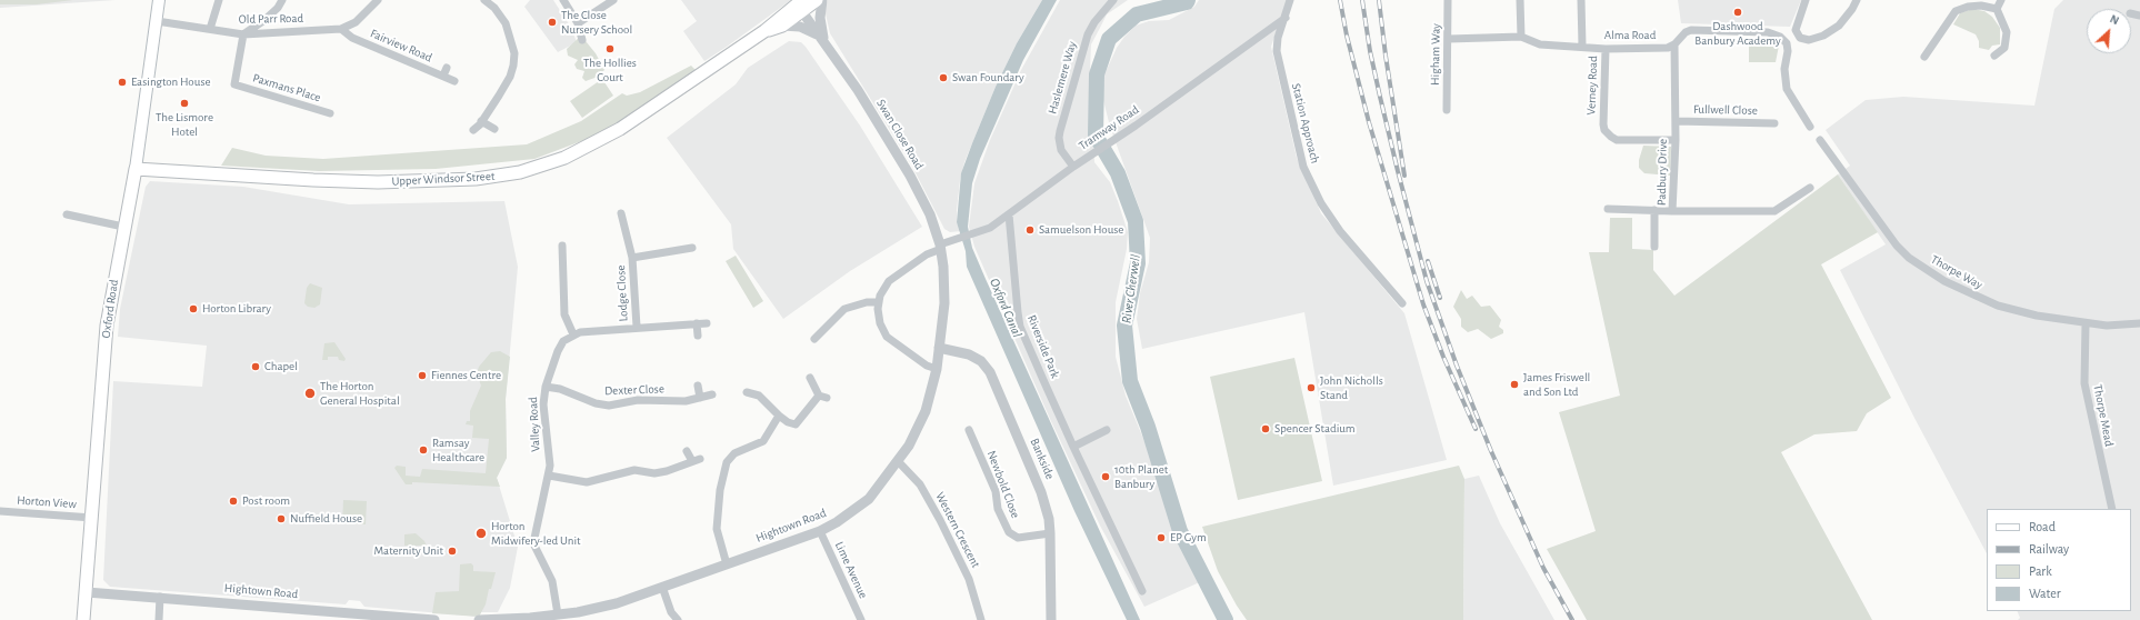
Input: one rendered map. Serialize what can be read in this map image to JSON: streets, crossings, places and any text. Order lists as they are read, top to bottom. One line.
{"streets":{"main road":["Upper Windsor Street","Oxford Road"],"street":["Old Parr Road","Alma Road","Fairview Road","Higham Way","Haslemere Way","Verney Road","Paxmans Place","Fullwell Close","Station Approach","Tramway Road","Swan Close Road","Padbury Drive","Thorpe Way","Lodge Close","Riverside Park","Dexter Close","Thorpe Mead","Valley Road","Bankside","Newbold Close","Horton View","Hightown Road","Western Crescent","Lime Avenue"]},"crossings":[["Old Parr Road","Fairview Road"],["Old Parr Road","Paxmans Place"],["Old Parr Road","Oxford Road"],["Alma Road","Verney Road"],["Alma Road","Padbury Drive"],["Haslemere Way","Tramway Road"],["Verney Road","Padbury Drive"],["Fullwell Close","Padbury Drive"],["Station Approach","Tramway Road"],["Tramway Road","Swan Close Road"],["Tramway Road","Riverside Park"],["Tramway Road","Hightown Road"],["Swan Close Road","Upper Windsor Street"],["Swan Close Road","Hightown Road"],["Upper Windsor Street","Oxford Road"],["Thorpe Way","Thorpe Mead"],["Oxford Road","Horton View"],["Oxford Road","Hightown Road"],["Dexter Close","Valley Road"],["Valley Road","Hightown Road"],["Bankside","Newbold Close"],["Bankside","Hightown Road"],["Hightown Road","Western Crescent"],["Hightown Road","Lime Avenue"]],"water":["River Cherwell","Oxford Canal"],"places":["Dashwood Banbury Academy","The Close Nursery School","The Hollies Court","Swan Foundary","Easington House","The Lismore Hotel","Samuelson House","Horton Library","Chapel","Fiennes Centre","James Friswell and Son Ltd","John Nicholls Stand","The Horton General Hospital","Spencer Stadium","Ramsay Healthcare","10th Planet Banbury","Post room","Nuffield House","Horton Midwifery-led Unit","EP Gym","Maternity Unit"],"legend":["Road","Railway","Park","Water"],"north":"top right"}
